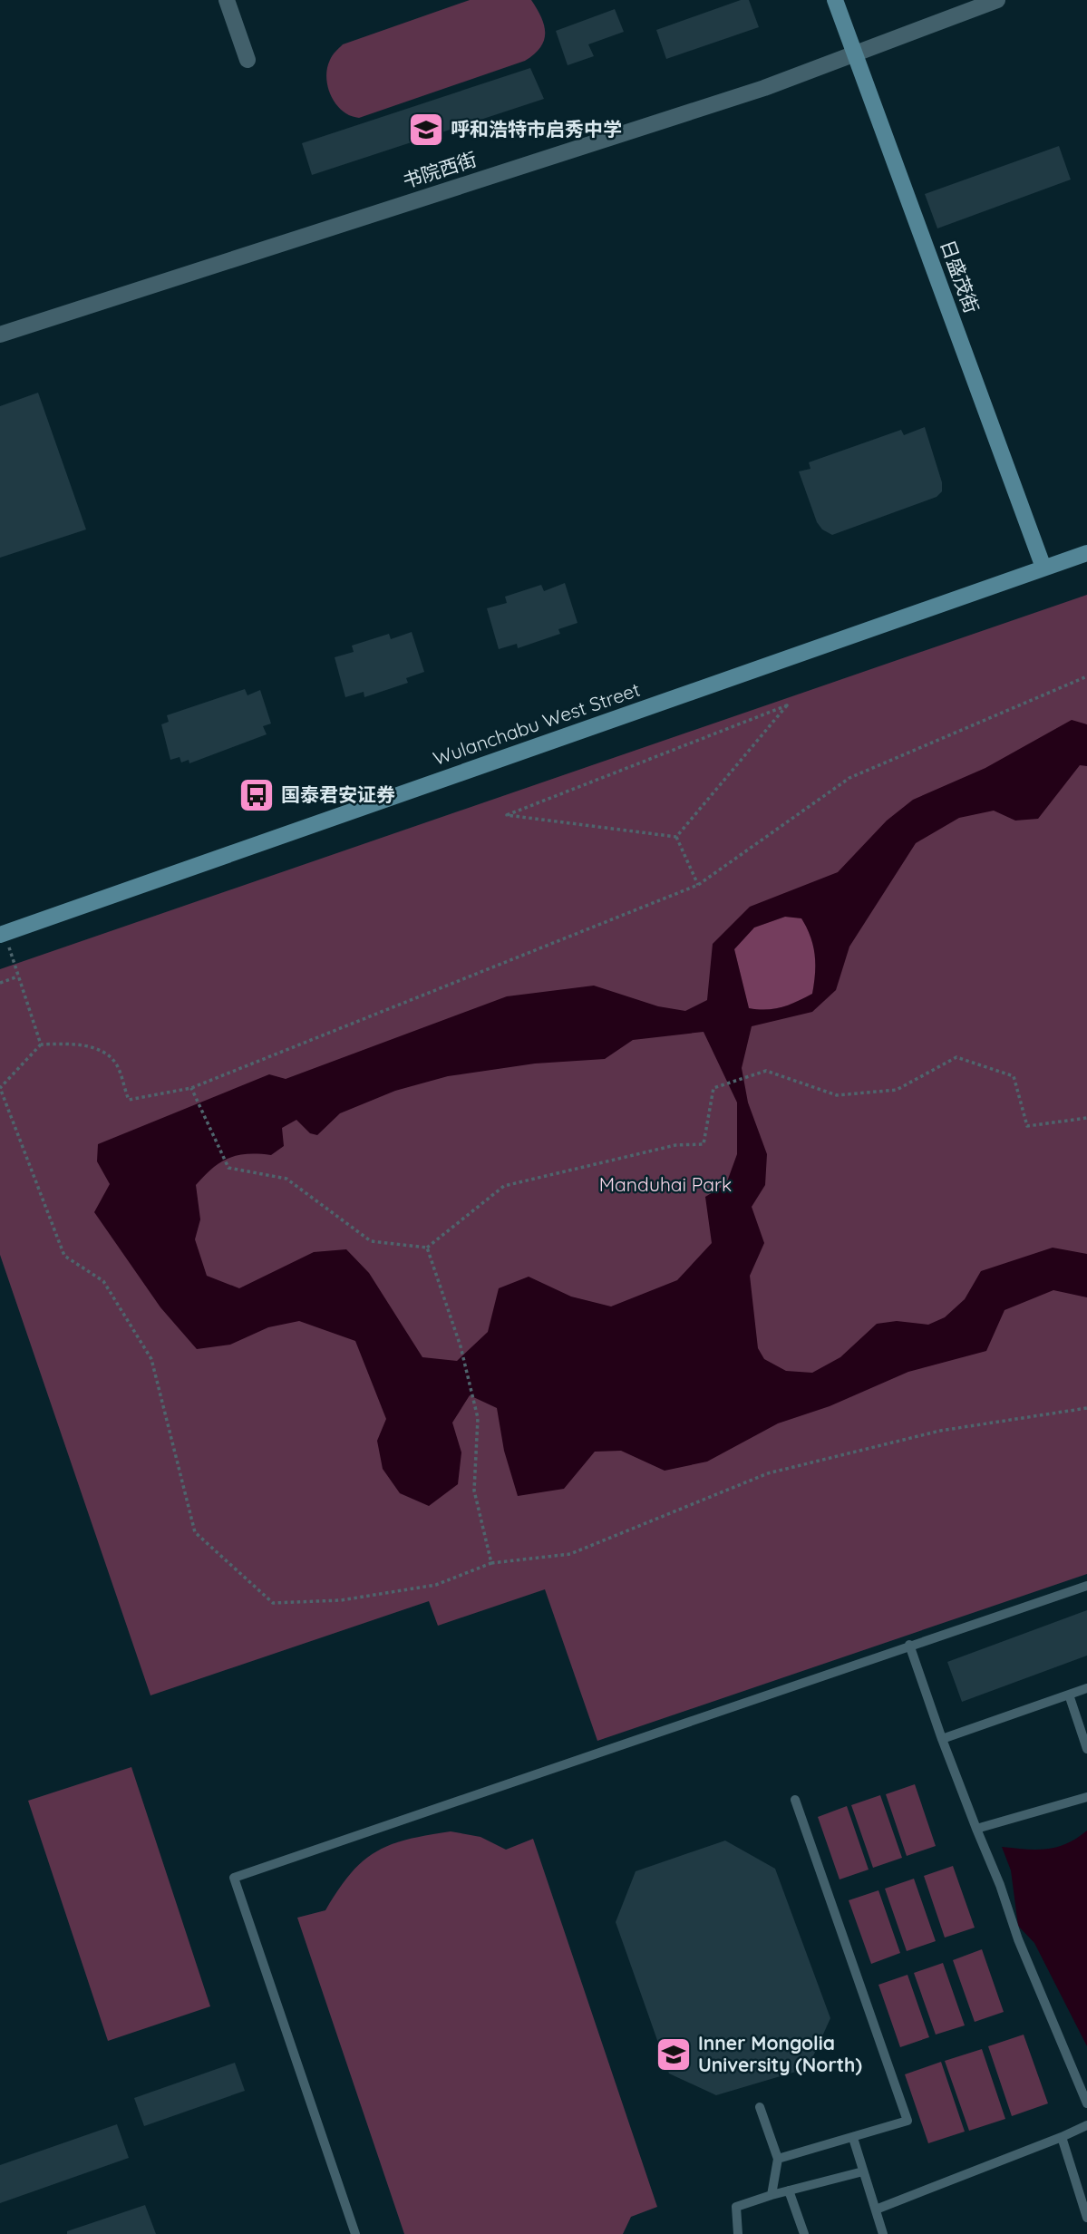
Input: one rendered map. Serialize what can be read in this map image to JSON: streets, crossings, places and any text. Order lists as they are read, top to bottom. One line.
{"streets":{"street":["书院西街","日盛茂街","Wulanchabu West Street"]},"crossings":[["书院西街","日盛茂街"],["日盛茂街","Wulanchabu West Street"]],"parks":["Manduhai Park"],"places":{"school or university":["呼和浩特市启秀中学","Inner Mongolia University (North)"],"bus stop":["国泰君安证券"]}}
